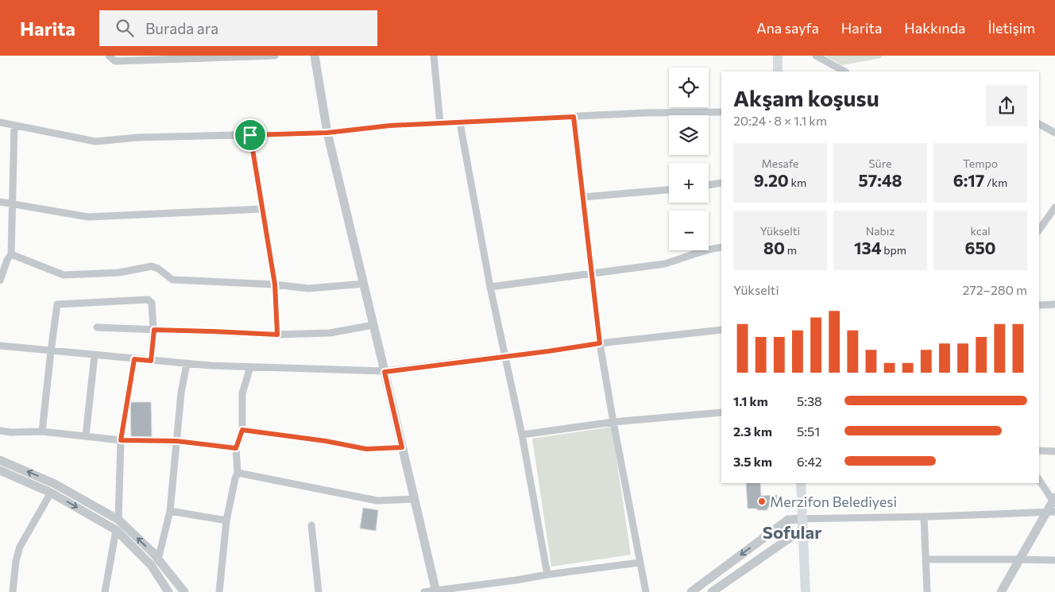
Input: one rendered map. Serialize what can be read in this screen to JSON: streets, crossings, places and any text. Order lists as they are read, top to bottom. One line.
{"districts":["Sofular"],"places":["Merzifon Belediyesi"],"page":{"header":"Harita","search":"Burada ara","nav":["Ana sayfa","Harita","Hakkında","İletişim"],"map_buttons":["+","−"],"heading":["Akşam koşusu","20:24 · 8 × 1.1 km"],"stats":[["Mesafe","9.20 km"],["Süre","57:48"],["Tempo","6:17 /km"],["Yükselti","80 m"],["Nabız","134 bpm"],["kcal","650"]],"chart":["Yükselti","272–280 m"],"list":[{"name":"1.1 km","note":"5:38"},{"name":"2.3 km","note":"5:51"},{"name":"3.5 km","note":"6:42"}]}}
